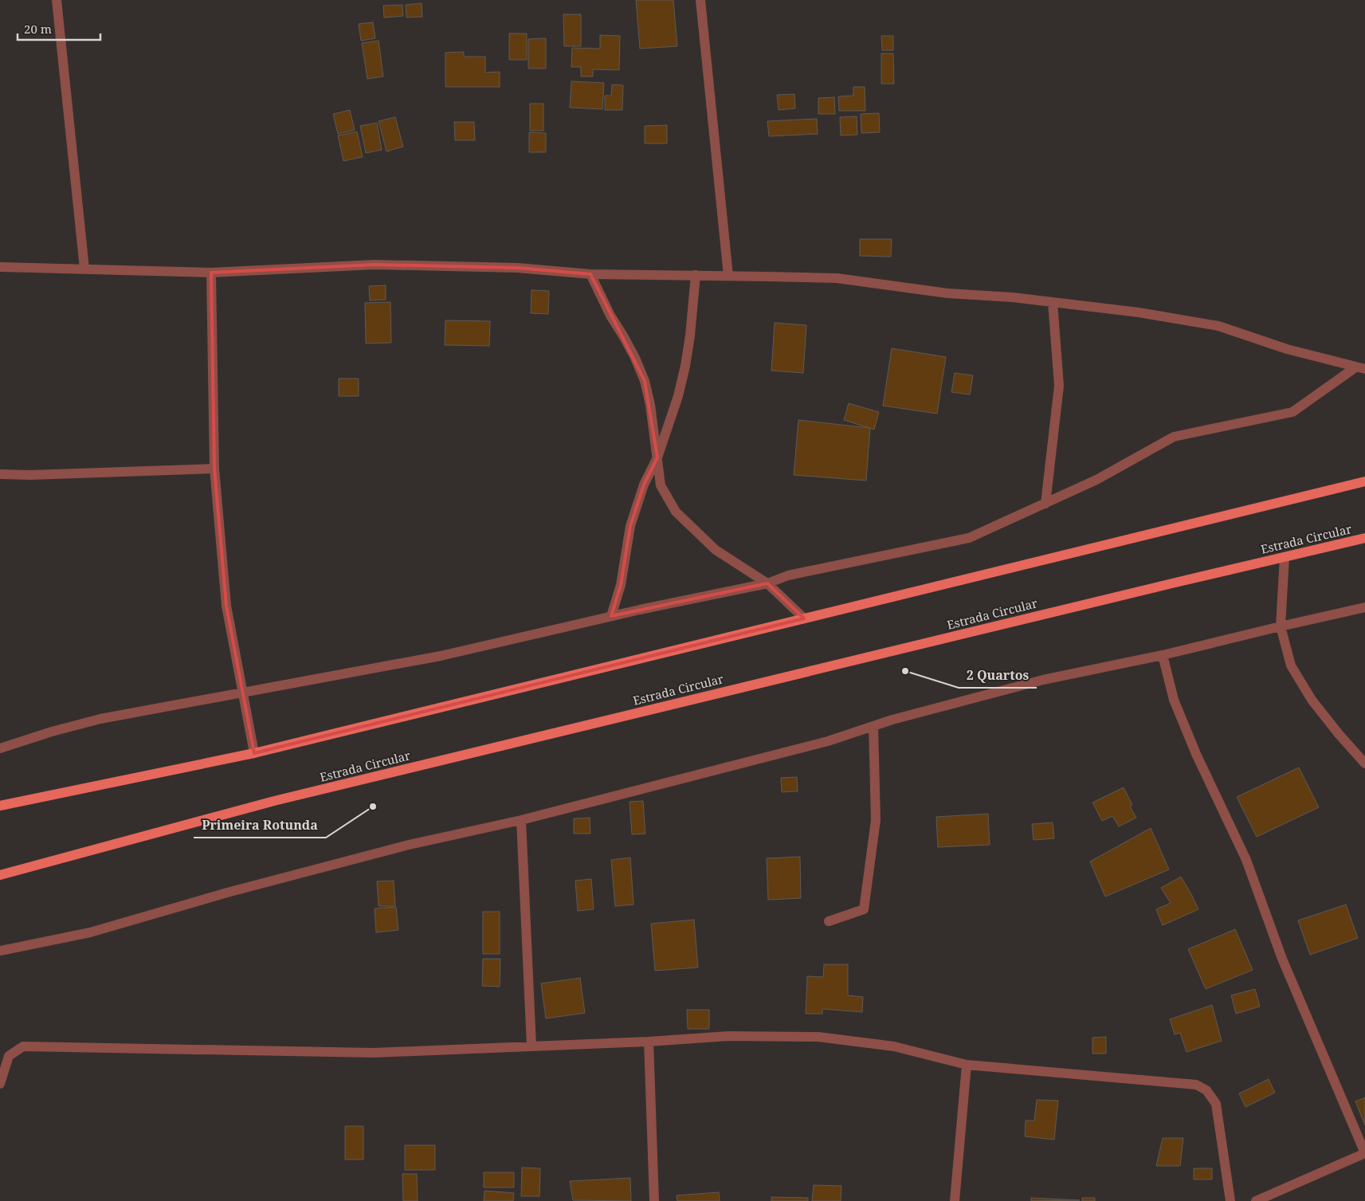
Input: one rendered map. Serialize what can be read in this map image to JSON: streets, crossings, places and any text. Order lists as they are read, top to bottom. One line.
{"streets":{"main road":["Estrada Circular"]},"places":["2 Quartos","Primeira Rotunda"],"scale_bar":"20 m"}
